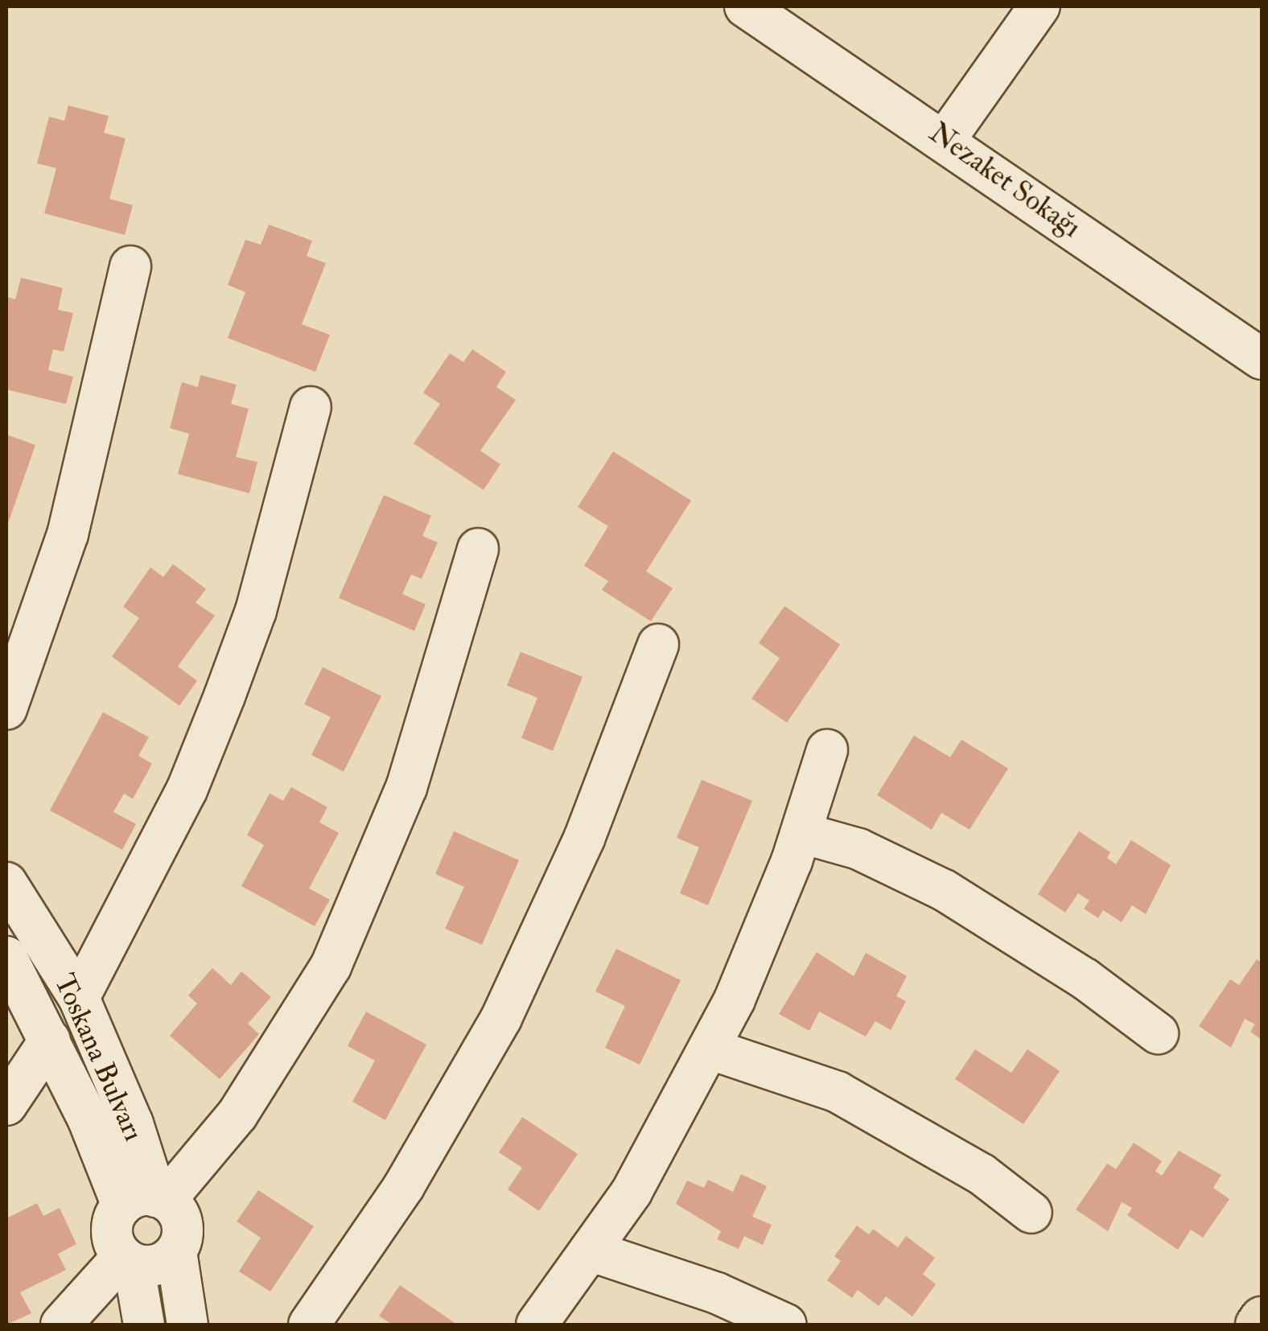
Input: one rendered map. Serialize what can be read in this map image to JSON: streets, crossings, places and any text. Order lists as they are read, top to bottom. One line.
{"streets":{"street":["Nezaket Sokağı","Toskana Bulvarı"]}}
